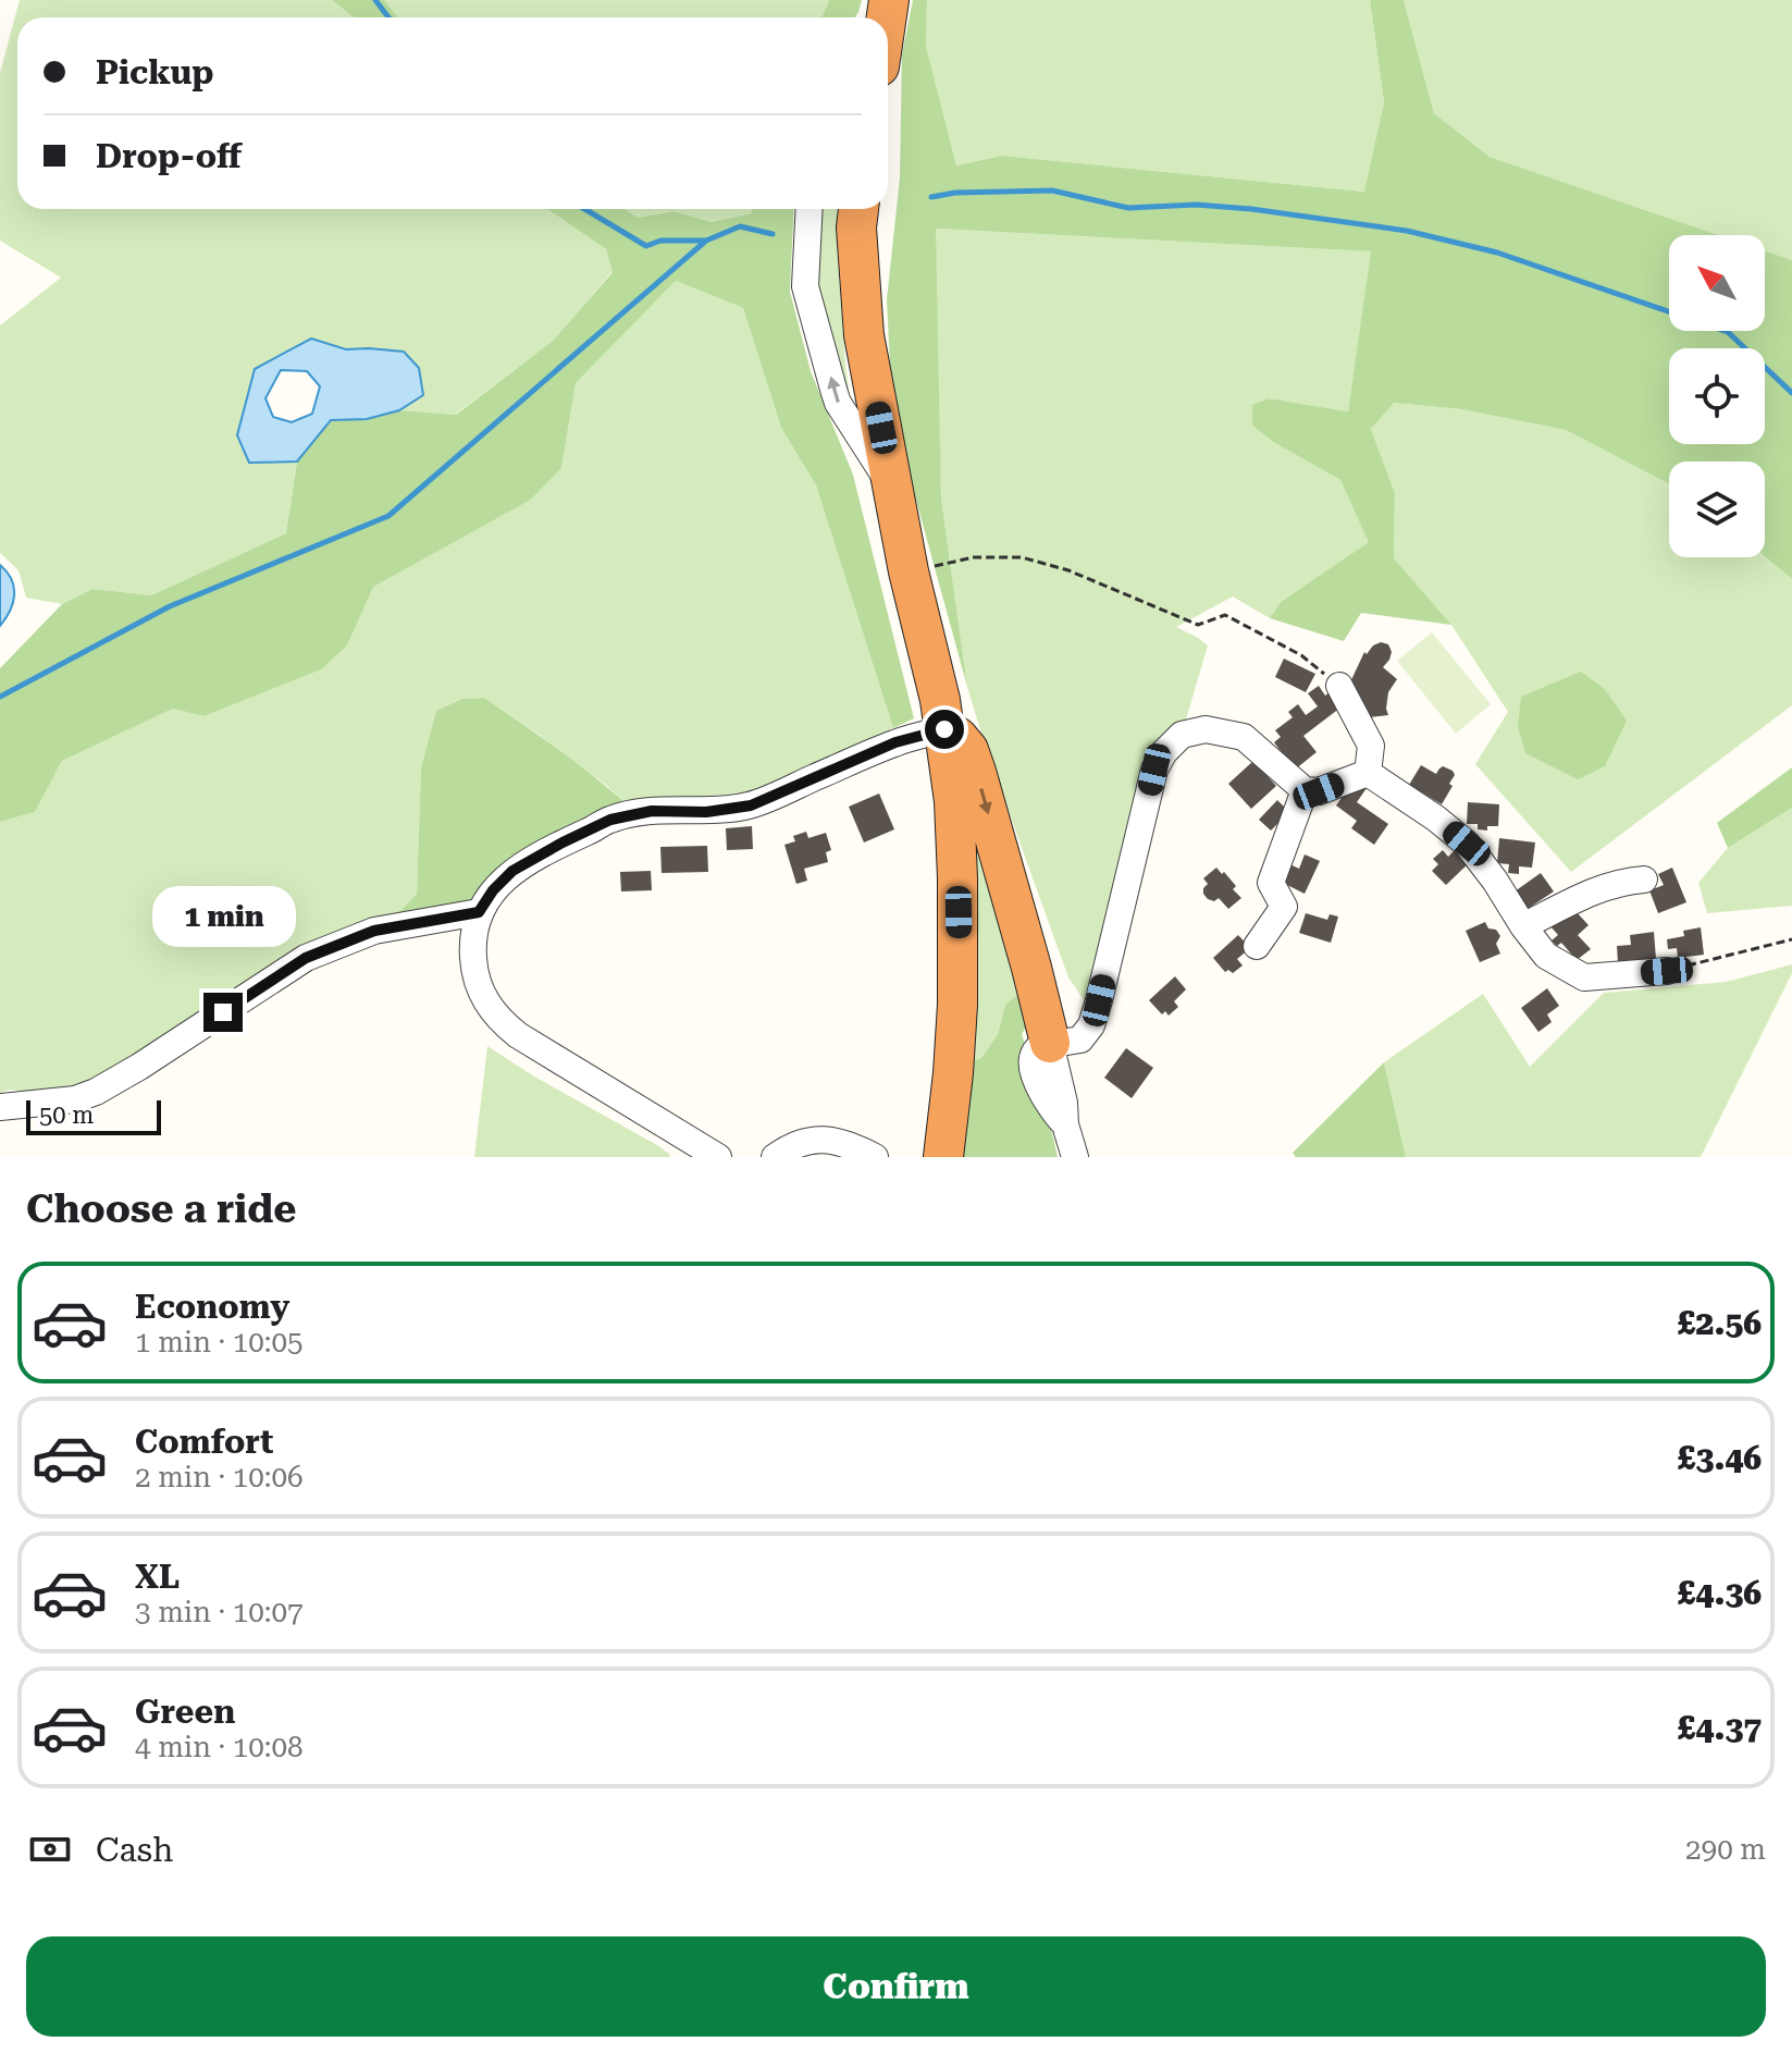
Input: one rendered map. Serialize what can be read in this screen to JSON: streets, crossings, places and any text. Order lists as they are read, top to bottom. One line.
{"scale_bar":"50 m","north":"top left","page":{"banner":["Pickup","Drop-off"],"bubble":"1 min","scale":"50 m","heading":"Choose a ride","list":[{"name":"Economy","note":"1 min · 10:05","value":"£2.56"},{"name":"Comfort","note":"2 min · 10:06","value":"£3.46"},{"name":"XL","note":"3 min · 10:07","value":"£4.36"},{"name":"Green","note":"4 min · 10:08","value":"£4.37"}],"pay":["Cash","290 m"],"buttons":"Confirm"}}
